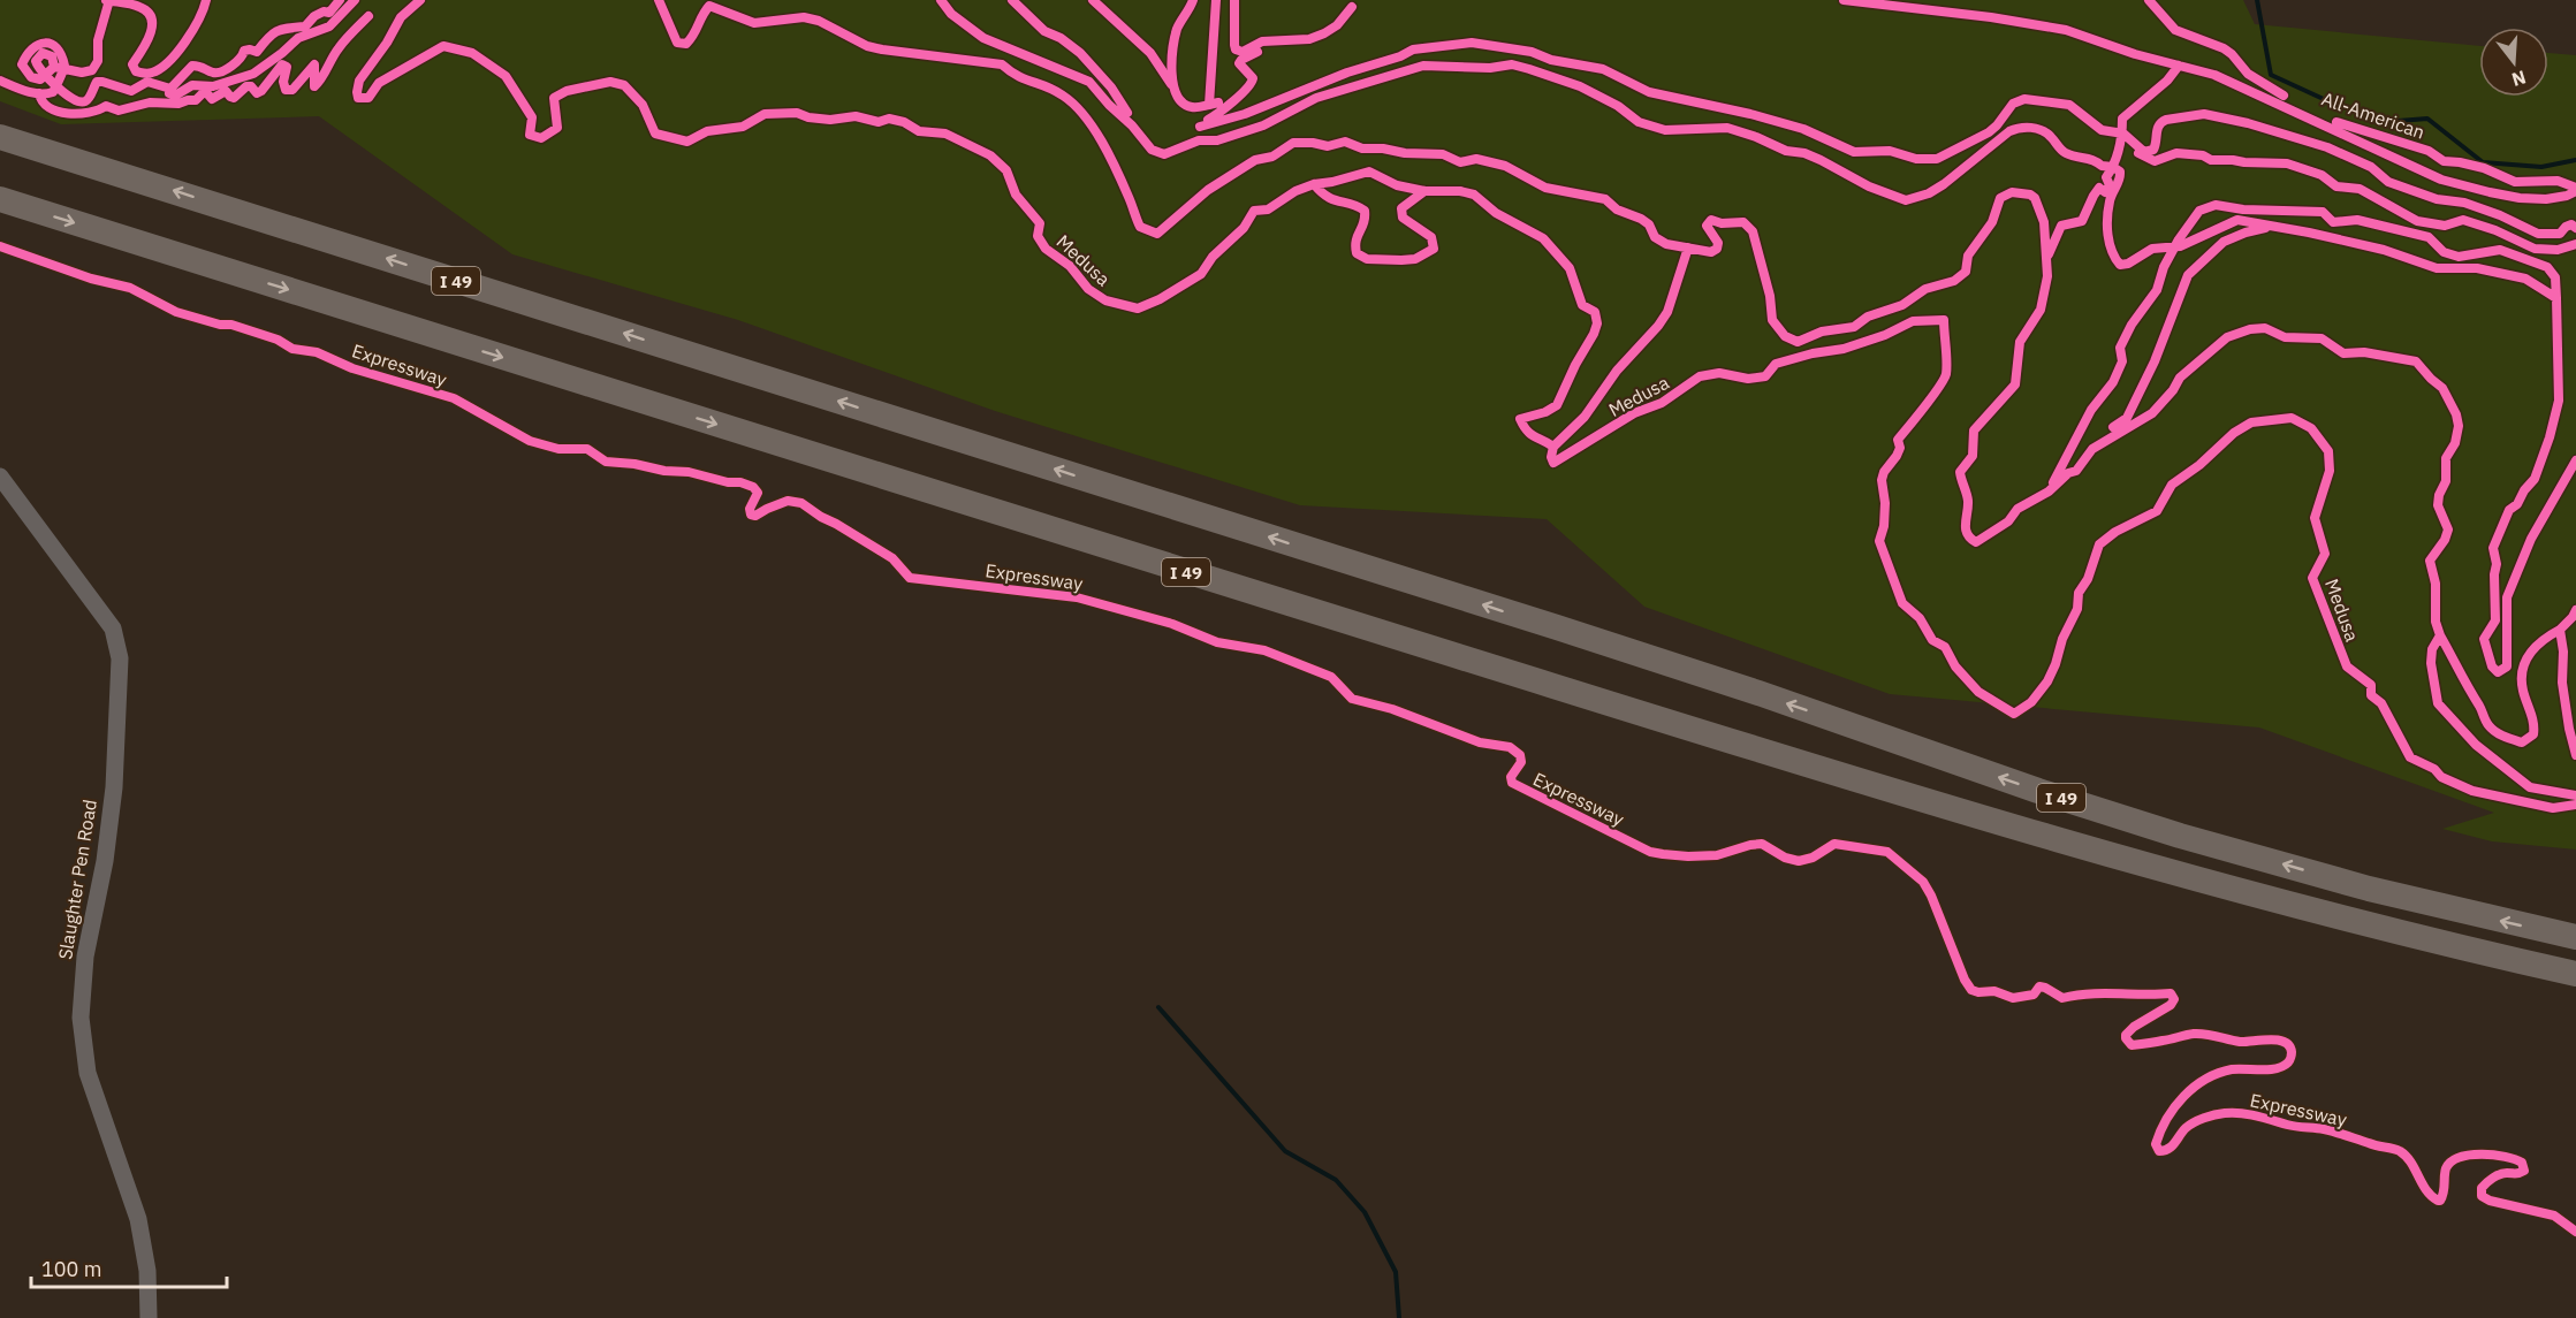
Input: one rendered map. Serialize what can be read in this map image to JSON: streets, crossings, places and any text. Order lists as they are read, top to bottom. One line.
{"streets":{"highway":["I 49"],"street":["Slaughter Pen Road"],"cycle path":["All-American","Medusa","Expressway"]},"scale_bar":"100 m","north":"bottom"}
